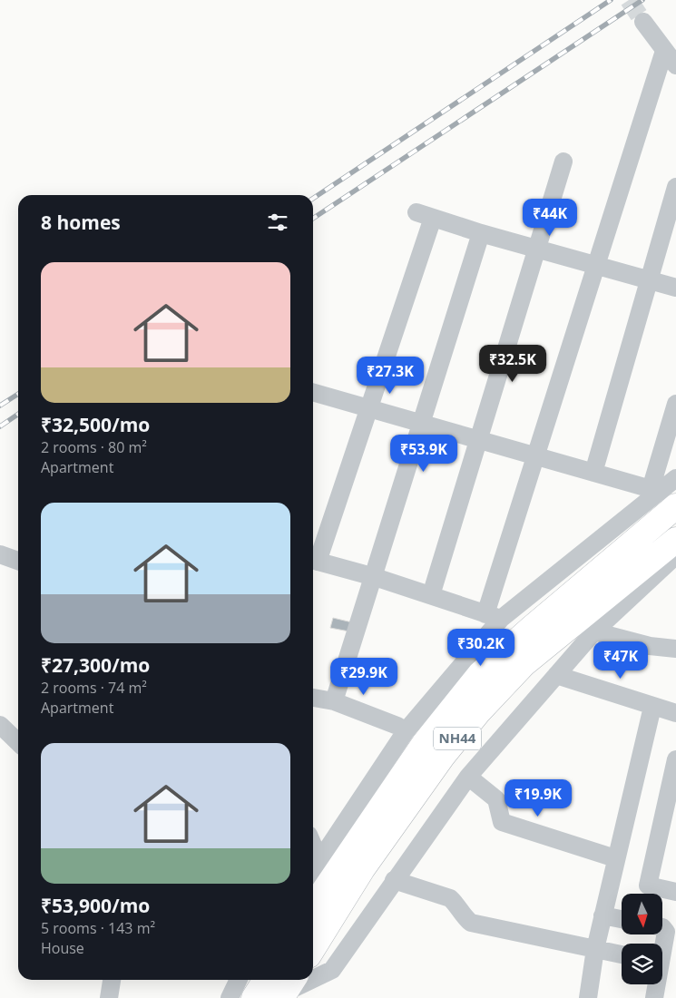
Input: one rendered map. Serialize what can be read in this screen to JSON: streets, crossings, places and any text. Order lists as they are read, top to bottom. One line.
{"streets":{"highway":["NH44"]},"north":"bottom","page":{"heading":"8 homes","price":["₹44K","₹32.5K","₹27.3K","₹53.9K","₹30.2K","₹47K","₹29.9K","₹19.9K"],"list":[{"name":"₹32,500/mo","note":"2 rooms · 80 m² · Apartment"},{"name":"₹27,300/mo","note":"2 rooms · 74 m² · Apartment"},{"name":"₹53,900/mo","note":"5 rooms · 143 m² · House"}]}}
